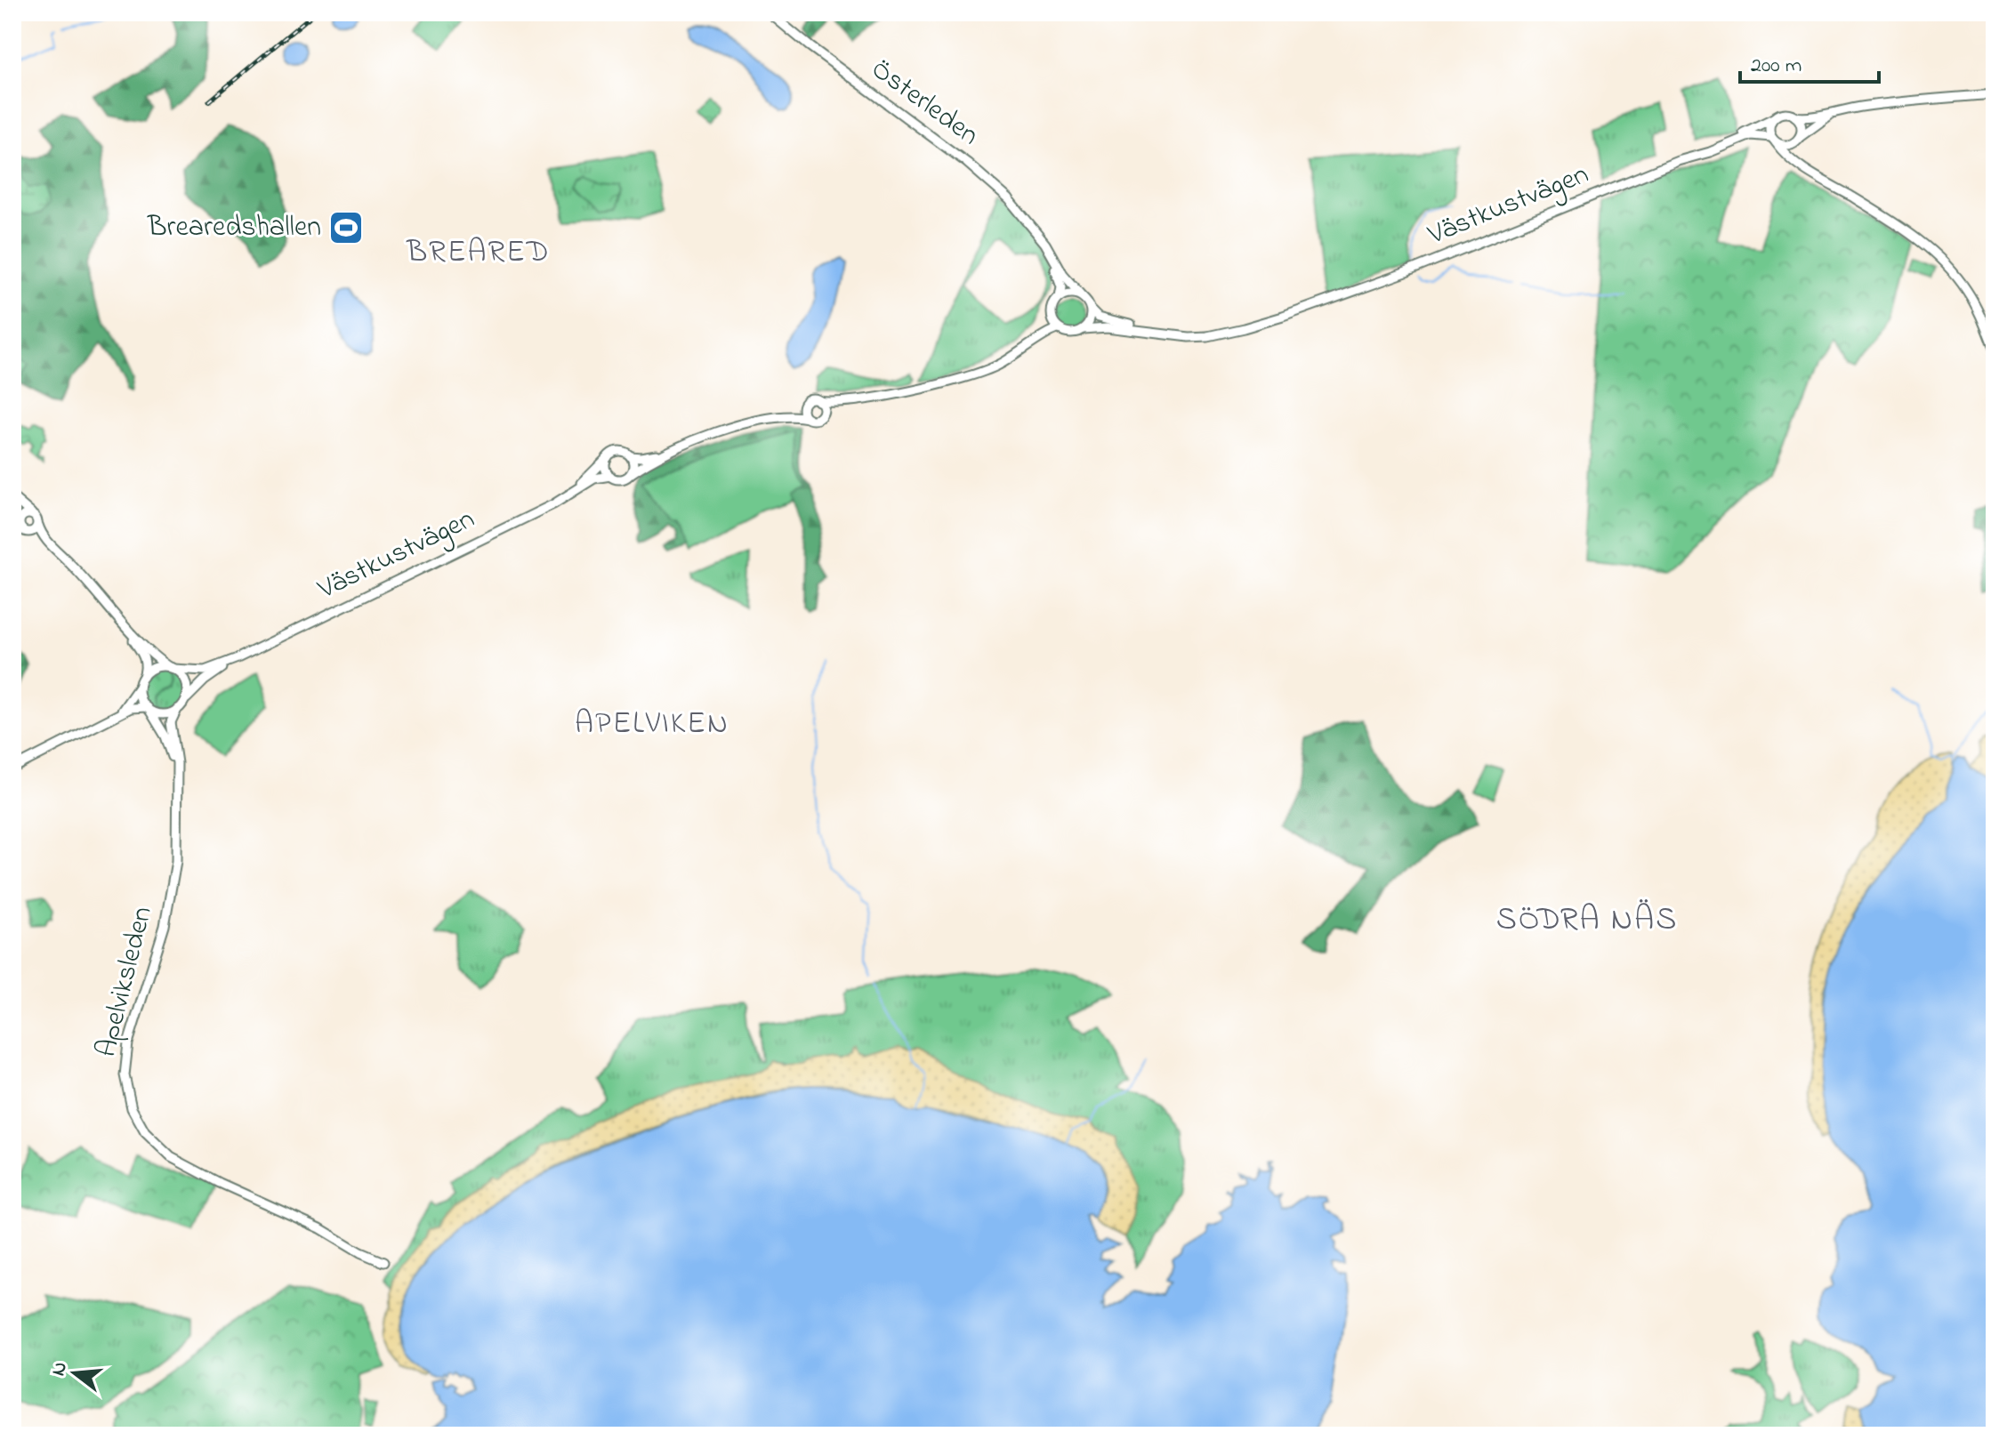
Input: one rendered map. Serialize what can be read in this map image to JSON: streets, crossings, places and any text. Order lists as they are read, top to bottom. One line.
{"streets":{"street":["Österleden","Västkustvägen","Apelviksleden"]},"crossings":[["Österleden","Västkustvägen"],["Västkustvägen","Apelviksleden"]],"districts":["BREARED","APELVIKEN","SÖDRA NÄS"],"places":{"sports":["Brearedshallen"]},"scale_bar":"200 m","north":"left"}
